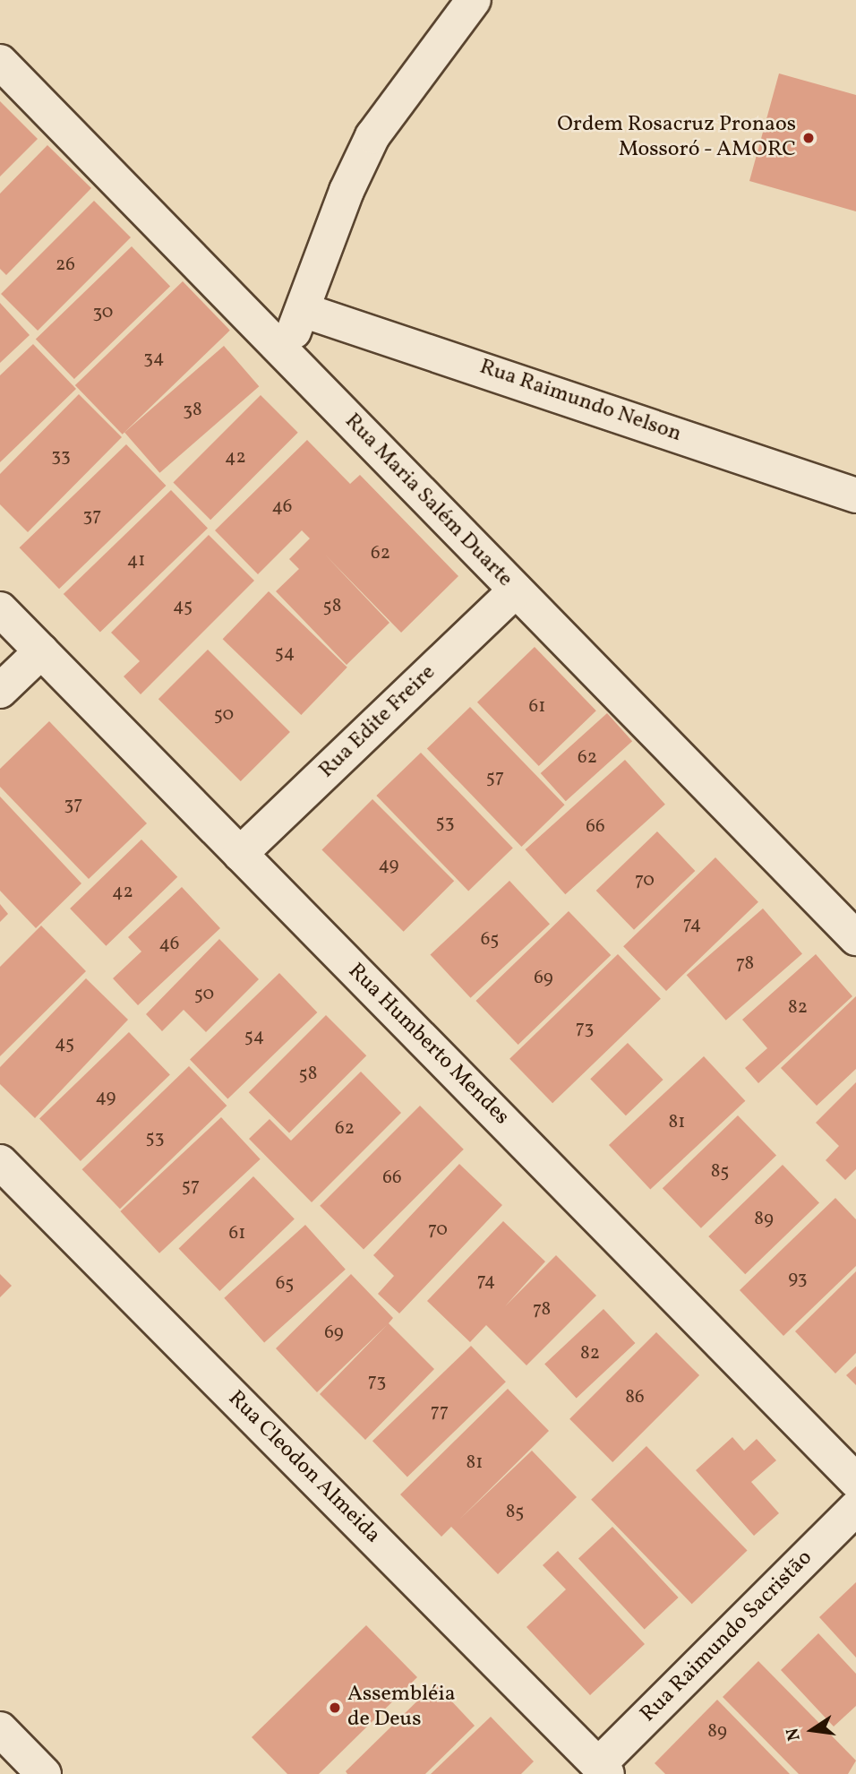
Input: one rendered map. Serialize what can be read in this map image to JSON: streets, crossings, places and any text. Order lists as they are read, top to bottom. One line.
{"streets":{"street":["Rua Raimundo Nelson","Rua Maria Salém Duarte","Rua Edite Freire","Rua Humberto Mendes","Rua Cleodon Almeida","Rua Raimundo Sacristão"]},"crossings":[["Rua Maria Salém Duarte","Rua Edite Freire"],["Rua Edite Freire","Rua Humberto Mendes"],["Rua Cleodon Almeida","Rua Raimundo Sacristão"]],"places":["Ordem Rosacruz Pronaos Mossoró - AMORC","Assembléia de Deus"],"house_numbers":["26","30","34","38","33","42","46","37","62","41","45","58","54","61","50","62","57","37","53","66","49","70","42","74","65","46","78","69","50","82","73","54","45","58","49","81","62","53","85","66","57","89","70","61","93","74","65","78","69","82","73","86","77","81","85","89"],"north":"left"}
